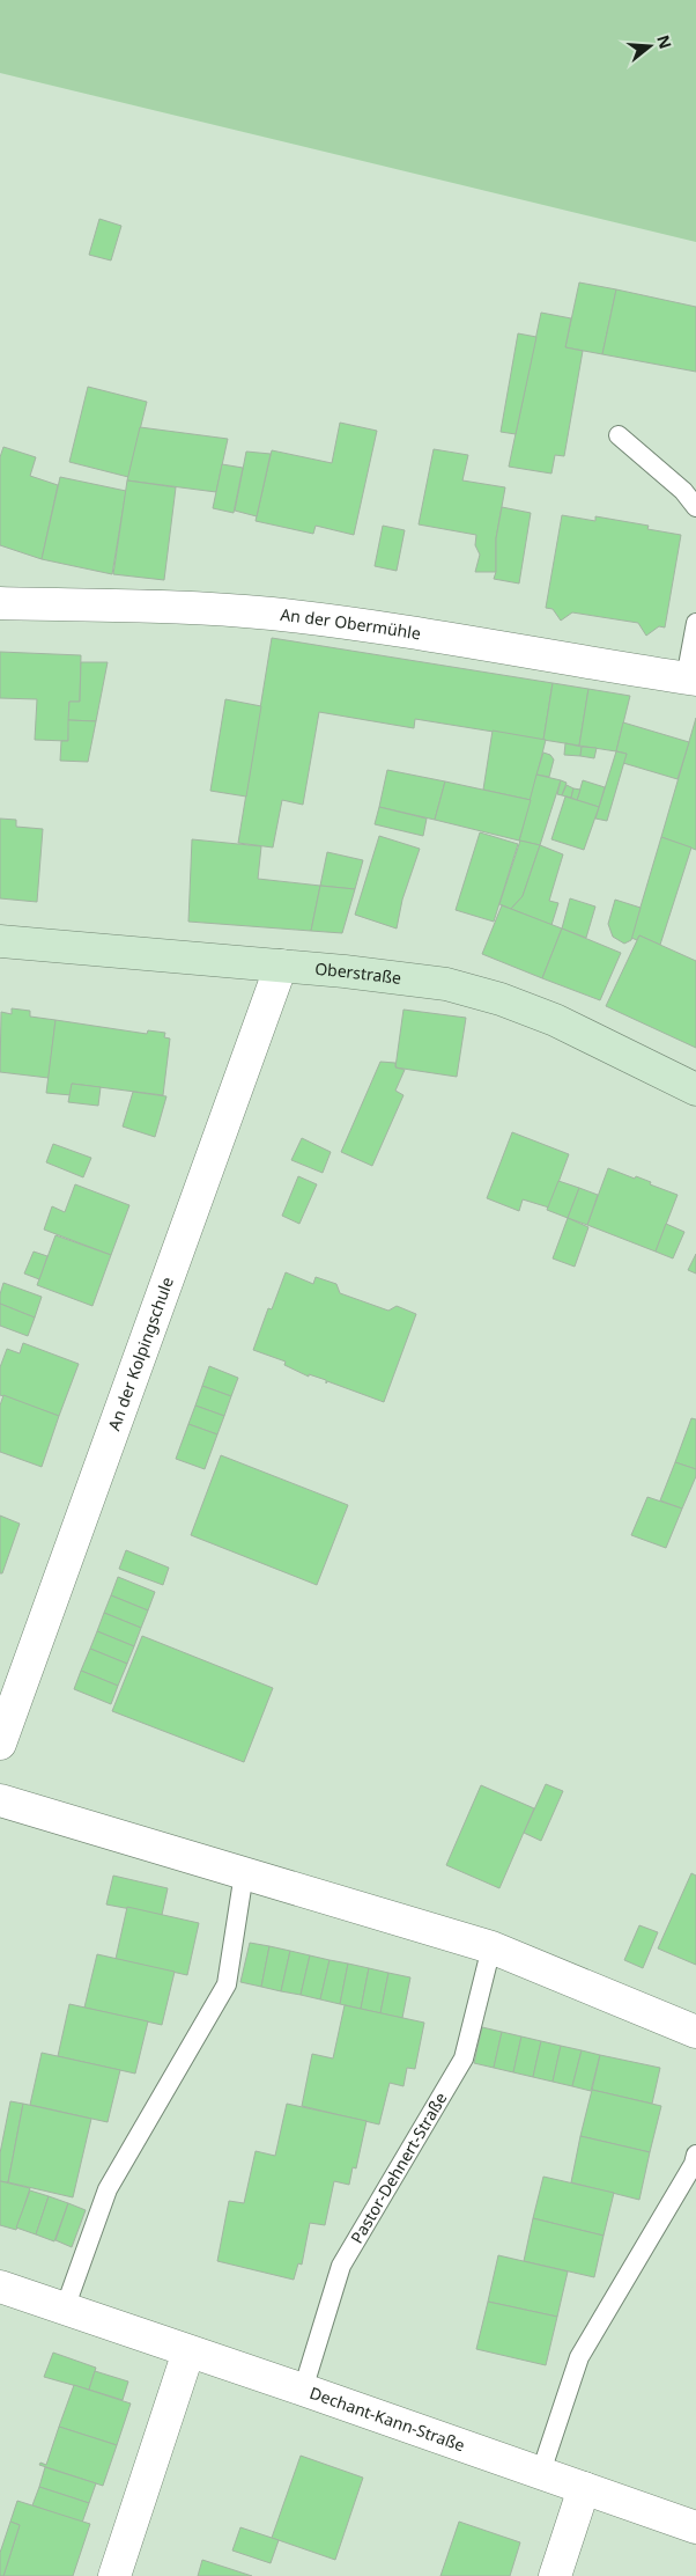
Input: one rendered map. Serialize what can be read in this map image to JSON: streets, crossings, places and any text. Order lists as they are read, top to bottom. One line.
{"streets":{"street":["An der Obermühle","Oberstraße","An der Kolpingschule","Dechant-Kann-Straße"],"lane":["Pastor-Dehnert-Straße"]},"crossings":[["Oberstraße","An der Kolpingschule"],["Pastor-Dehnert-Straße","Dechant-Kann-Straße"]],"north":"right"}
